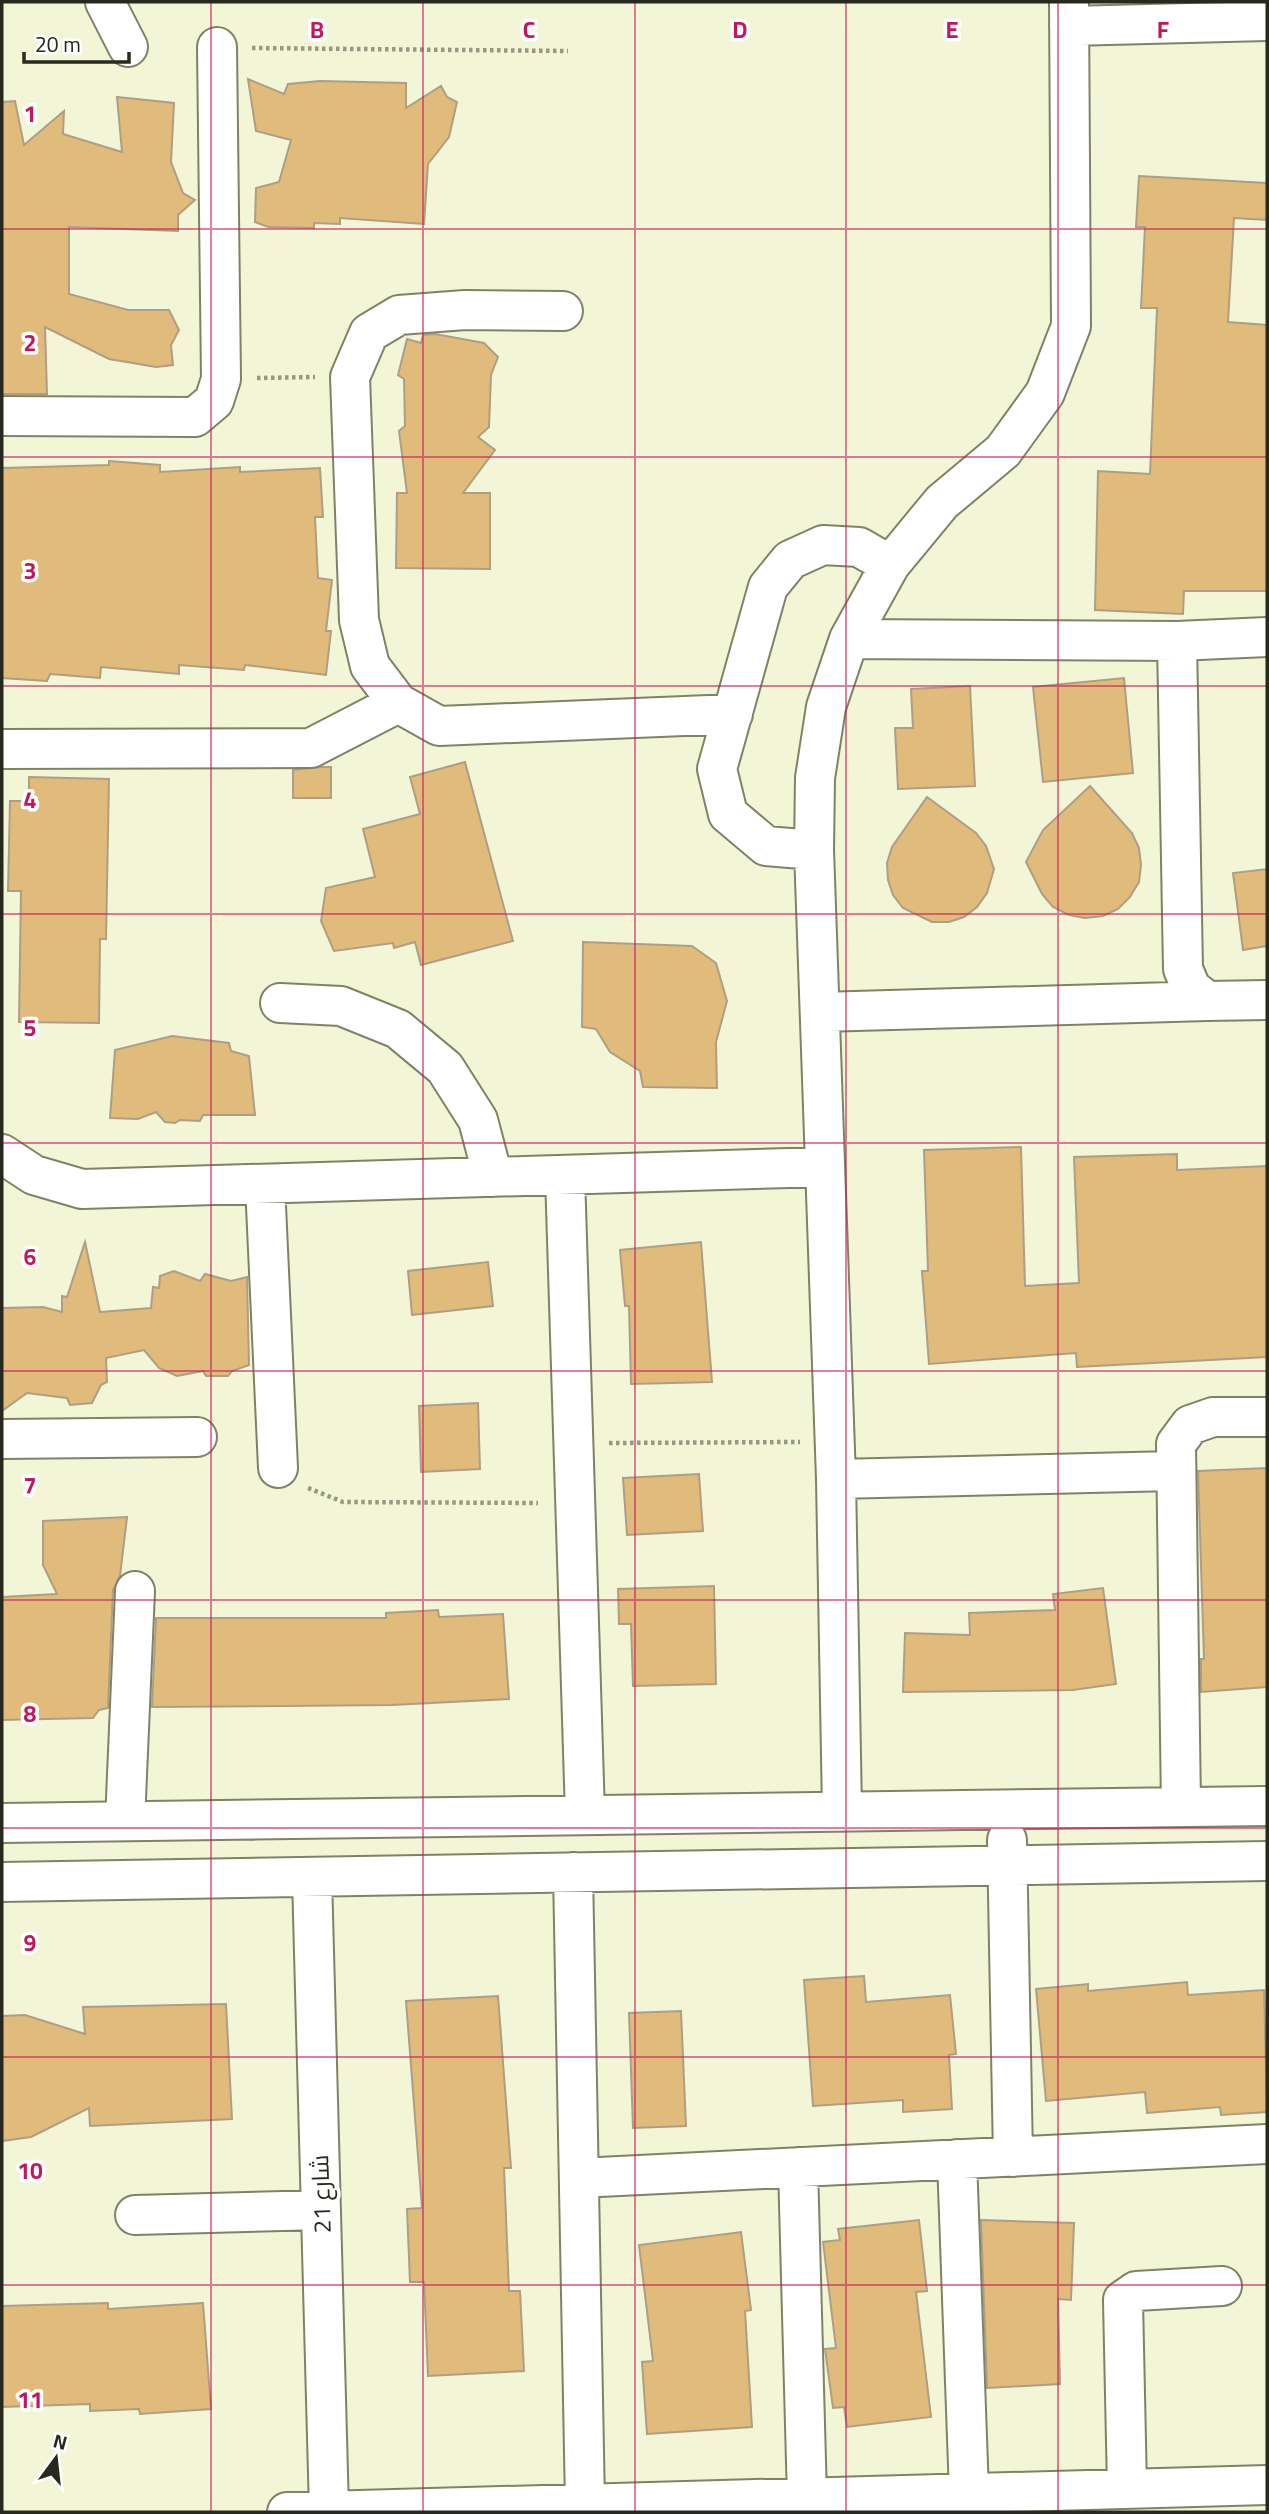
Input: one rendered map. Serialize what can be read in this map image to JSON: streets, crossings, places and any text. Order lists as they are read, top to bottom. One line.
{"streets":{"street":["شارع 21"]},"scale_bar":"20 m","north":"top","grid":{"columns":["B","C","D","E","F"],"rows":["1","2","3","4","5","6","7","8","9","10","11"]}}
